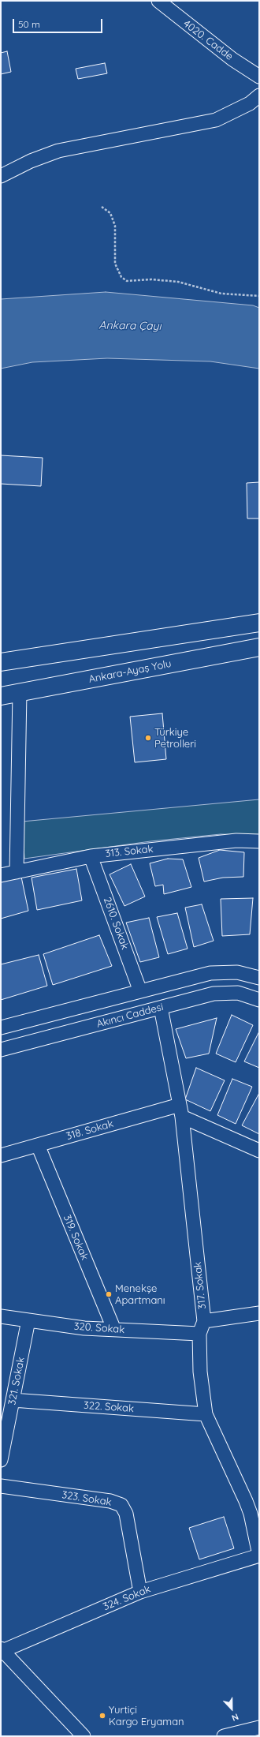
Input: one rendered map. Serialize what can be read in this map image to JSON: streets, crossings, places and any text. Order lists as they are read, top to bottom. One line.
{"streets":{"highway":["Ankara-Ayaş Yolu"],"street":["4020. Cadde","313. Sokak","2610. Sokak","Akıncı Caddesi","318. Sokak","319. Sokak","317. Sokak","320. Sokak","321. Sokak","322. Sokak","323. Sokak","324. Sokak"]},"crossings":[["313. Sokak","2610. Sokak"],["2610. Sokak","Akıncı Caddesi"],["Akıncı Caddesi","317. Sokak"],["318. Sokak","319. Sokak"],["318. Sokak","317. Sokak"],["319. Sokak","320. Sokak"],["317. Sokak","320. Sokak"],["317. Sokak","322. Sokak"],["317. Sokak","324. Sokak"],["320. Sokak","321. Sokak"],["321. Sokak","322. Sokak"],["323. Sokak","324. Sokak"]],"water":["Ankara Çayı"],"places":["Türkiye Petrolleri","Menekşe Apartmanı","Yurtiçi Kargo Eryaman"],"scale_bar":"50 m","north":"bottom"}
